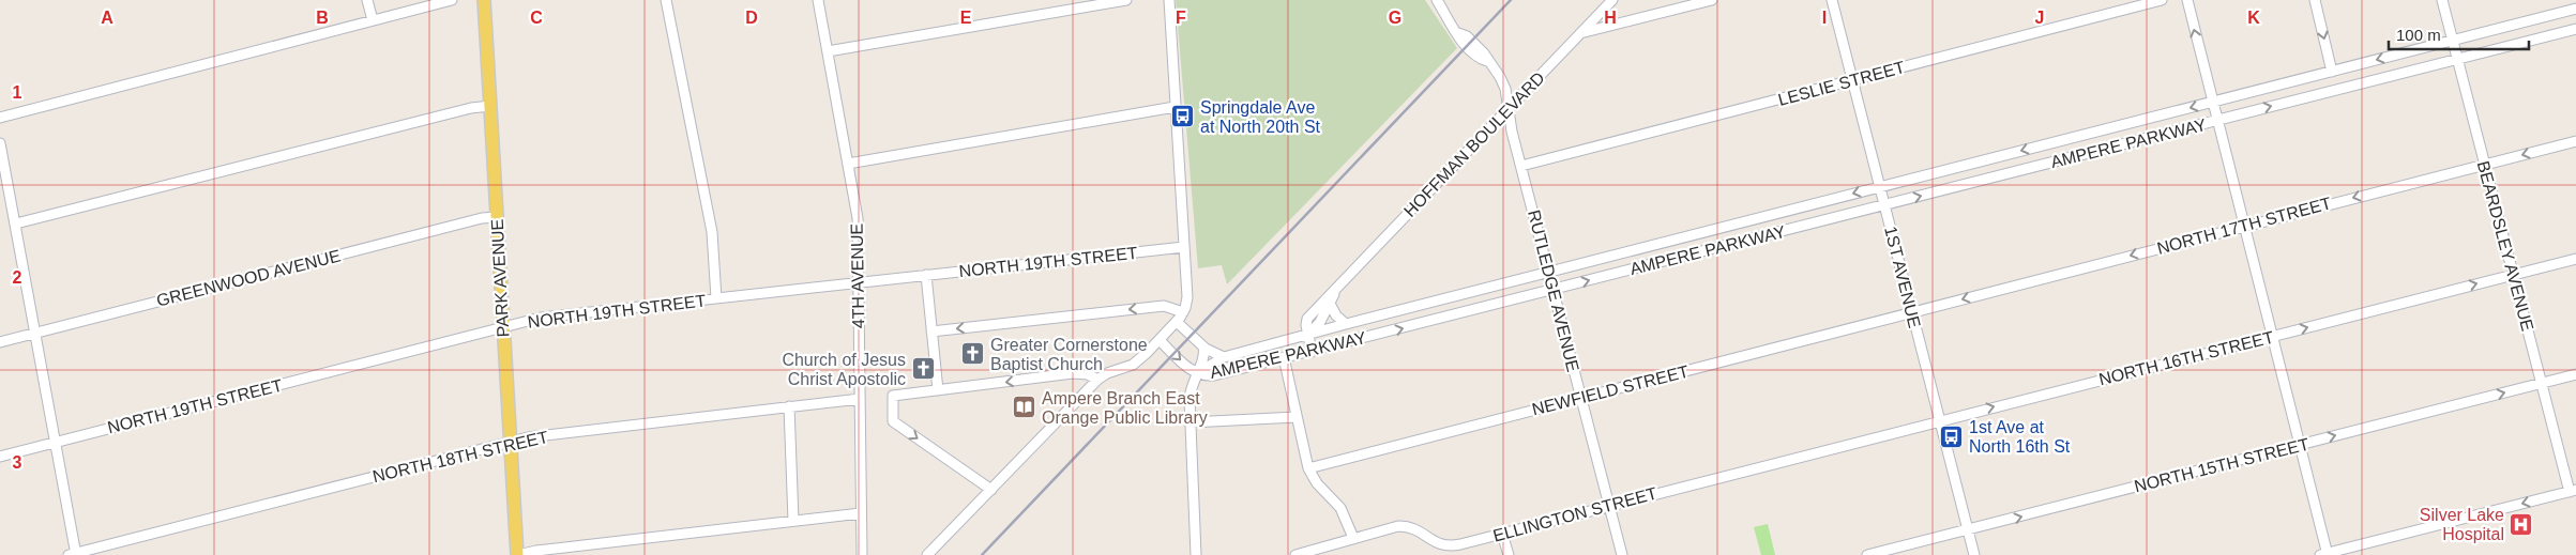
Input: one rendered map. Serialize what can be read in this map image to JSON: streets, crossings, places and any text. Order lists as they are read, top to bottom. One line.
{"streets":{"main road":["PARK AVENUE"],"street":["LESLIE STREET","AMPERE PARKWAY","HOFFMAN BOULEVARD","NORTH 17TH STREET","BEARDSLEY AVENUE","NORTH 19TH STREET","4TH AVENUE","1ST AVENUE","GREENWOOD AVENUE","RUTLEDGE AVENUE","NORTH 16TH STREET","NEWFIELD STREET","NORTH 18TH STREET","NORTH 15TH STREET","ELLINGTON STREET"]},"crossings":[["LESLIE STREET","1ST AVENUE"],["LESLIE STREET","RUTLEDGE AVENUE"],["AMPERE PARKWAY","HOFFMAN BOULEVARD"],["AMPERE PARKWAY","BEARDSLEY AVENUE"],["AMPERE PARKWAY","1ST AVENUE"],["AMPERE PARKWAY","RUTLEDGE AVENUE"],["HOFFMAN BOULEVARD","RUTLEDGE AVENUE"],["NORTH 17TH STREET","BEARDSLEY AVENUE"],["NORTH 17TH STREET","1ST AVENUE"],["NORTH 17TH STREET","NEWFIELD STREET"],["BEARDSLEY AVENUE","NORTH 16TH STREET"],["BEARDSLEY AVENUE","NORTH 15TH STREET"],["NORTH 19TH STREET","4TH AVENUE"],["NORTH 19TH STREET","PARK AVENUE"],["4TH AVENUE","NORTH 18TH STREET"],["1ST AVENUE","NORTH 16TH STREET"],["1ST AVENUE","NEWFIELD STREET"],["1ST AVENUE","NORTH 15TH STREET"],["GREENWOOD AVENUE","PARK AVENUE"],["PARK AVENUE","NORTH 18TH STREET"],["RUTLEDGE AVENUE","NEWFIELD STREET"],["RUTLEDGE AVENUE","ELLINGTON STREET"],["NORTH 16TH STREET","ELLINGTON STREET"]],"one_way":["NORTH 17TH STREET","NORTH 16TH STREET","NORTH 15TH STREET"],"places":{"bus stop":["Springdale Ave at North 20th St","1st Ave at North 16th St"],"church":["Greater Cornerstone Baptist Church","Church of Jesus Christ Apostolic"],"library":["Ampere Branch East Orange Public Library"],"hospital":["Silver Lake Hospital"]},"scale_bar":"100 m","grid":{"columns":["A","B","C","D","E","F","G","H","I","J","K"],"rows":["1","2","3"]}}
